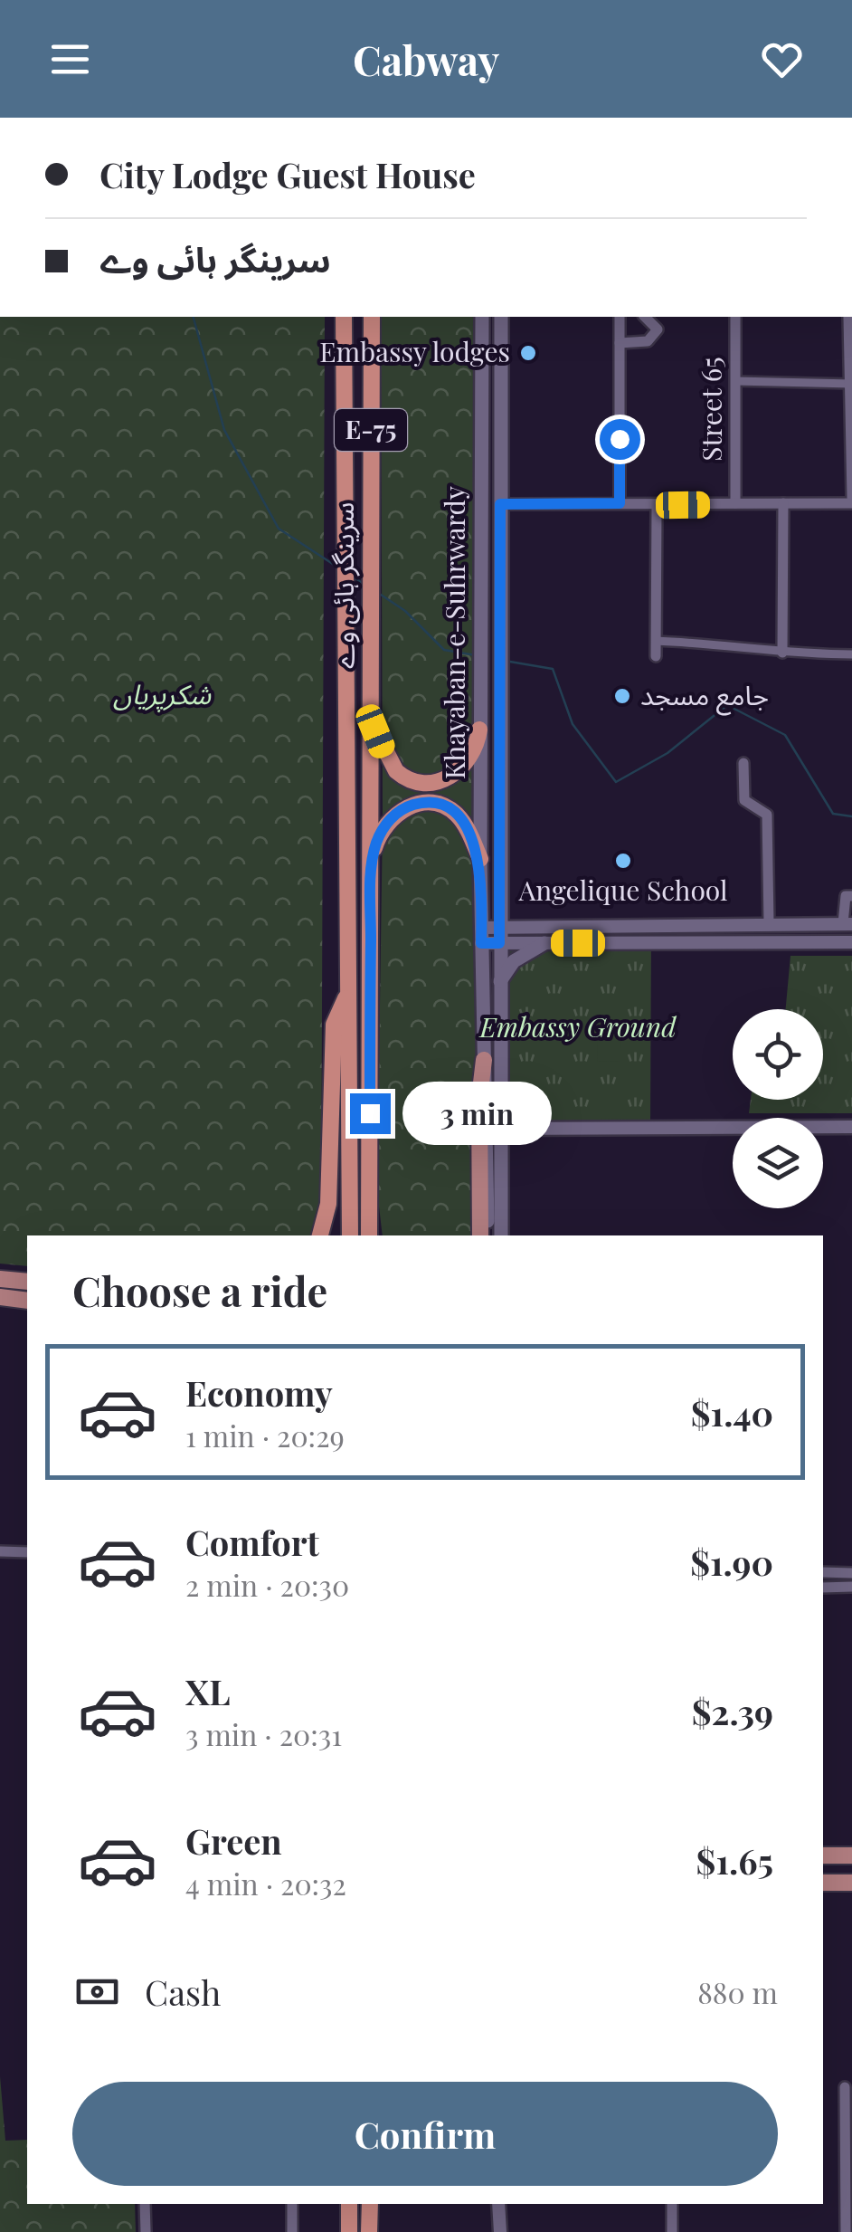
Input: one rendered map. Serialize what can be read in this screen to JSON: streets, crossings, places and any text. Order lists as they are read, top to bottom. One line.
{"streets":{"highway":["E-75","سرینگر ہائی وے"],"main road":["Khayaban-e-Suhrwardy"],"street":["Street 65"]},"parks":["شکرپریاں","Embassy Ground"],"places":["Embassy lodges","جامع مسجد","Angelique School"],"page":{"header":"Cabway","banner":["City Lodge Guest House","سرینگر ہائی وے"],"bubble":"3 min","heading":"Choose a ride","list":[{"name":"Economy","note":"1 min · 20:29","value":"$1.40"},{"name":"Comfort","note":"2 min · 20:30","value":"$1.90"},{"name":"XL","note":"3 min · 20:31","value":"$2.39"},{"name":"Green","note":"4 min · 20:32","value":"$1.65"}],"pay":["Cash","880 m"],"buttons":"Confirm"}}
